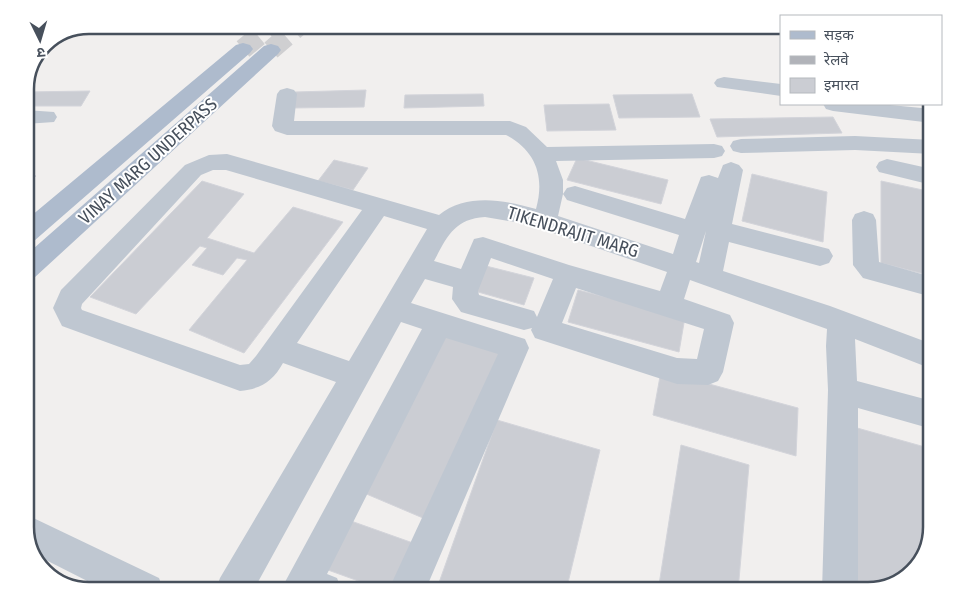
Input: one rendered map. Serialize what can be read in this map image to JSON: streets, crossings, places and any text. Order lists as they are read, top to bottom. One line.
{"streets":{"main road":["VINAY MARG UNDERPASS"],"street":["TIKENDRAJIT MARG"]},"legend":["सड़क","रेलवे","इमारत"],"north":"bottom"}
